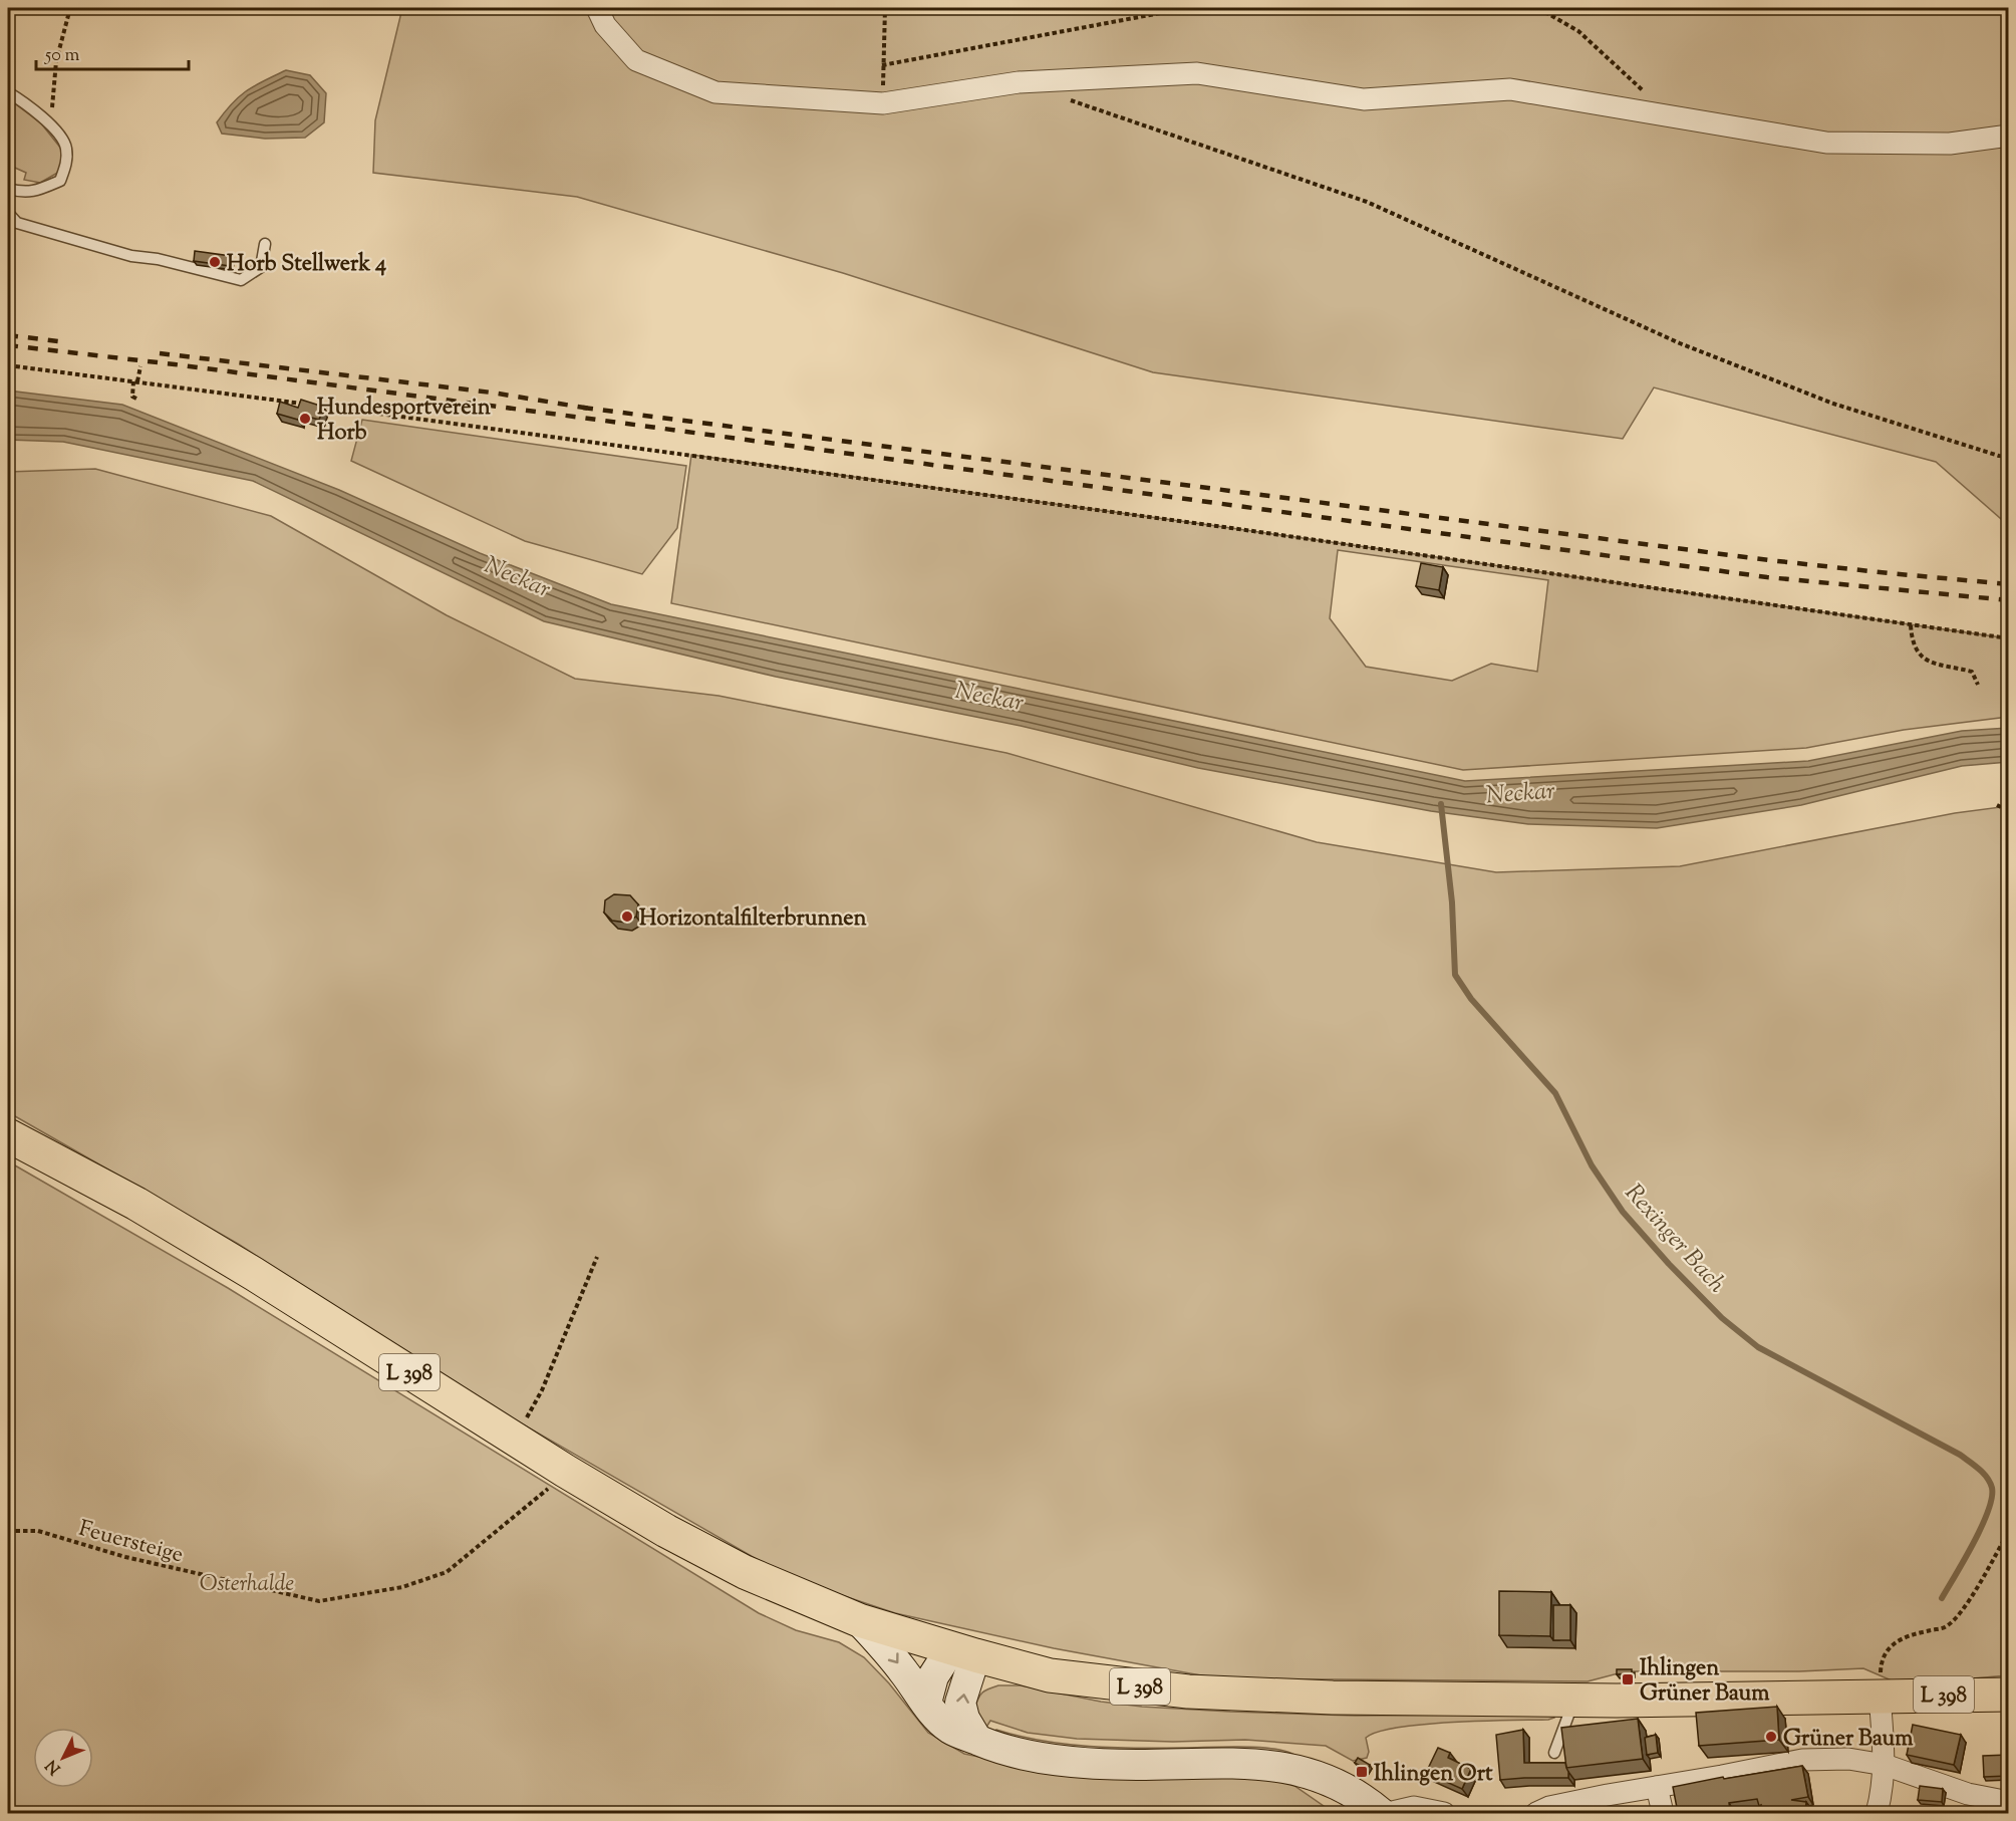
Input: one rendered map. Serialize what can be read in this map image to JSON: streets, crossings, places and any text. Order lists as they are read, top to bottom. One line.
{"streets":{"main road":["L 398"],"path":["Feuersteige"]},"crossings":[["L 398","Feuersteige"]],"water":["Neckar","Rexinger Bach"],"parks":["Osterhalde"],"places":{"other":["Horb Stellwerk 4","Hundesportverein Horb","Horizontalfilterbrunnen","Grüner Baum"],"transit":["Ihlingen Grüner Baum","Ihlingen Ort"]},"scale_bar":"50 m","north":"bottom left"}
